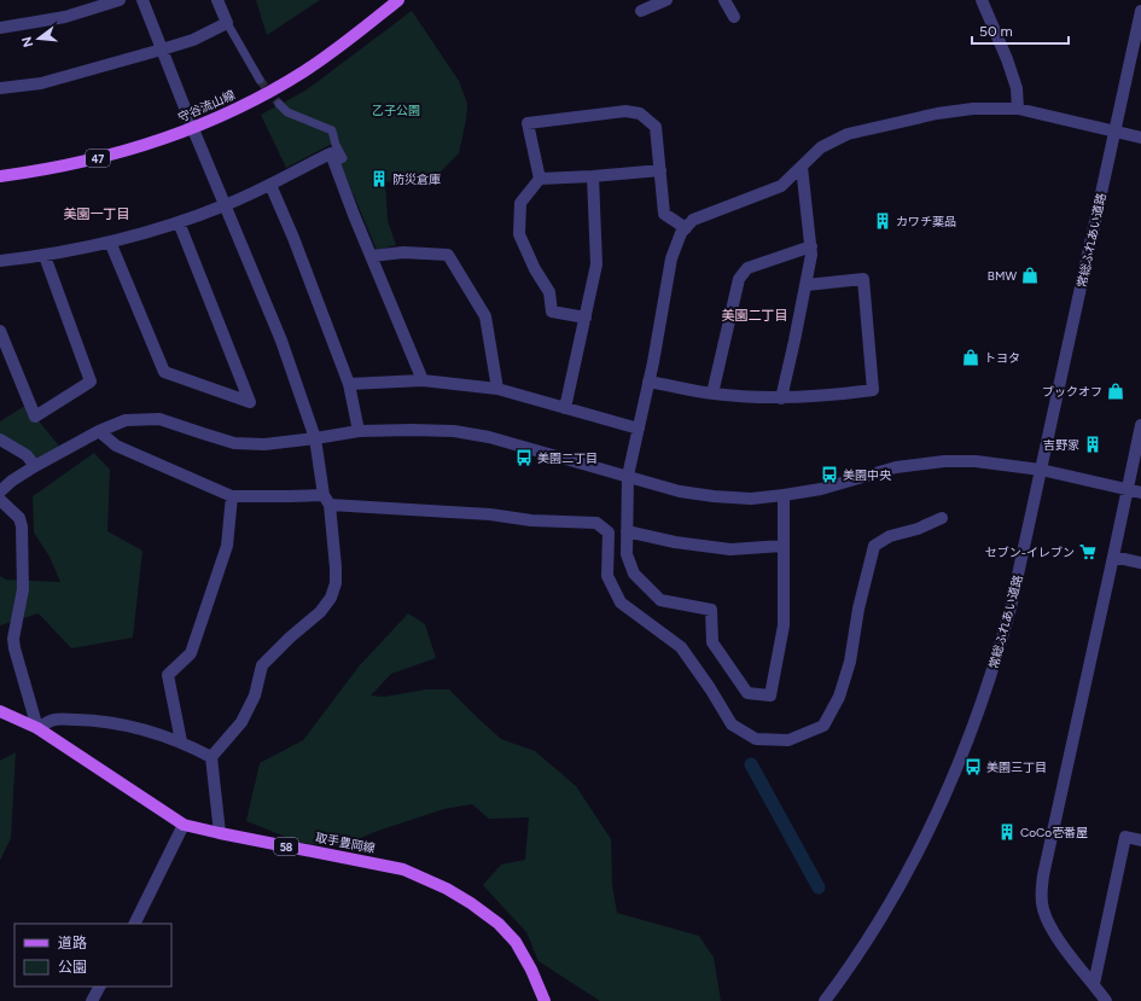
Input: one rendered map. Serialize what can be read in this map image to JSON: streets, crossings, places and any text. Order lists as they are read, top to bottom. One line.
{"streets":{"main road":["守谷流山線","47","取手豊岡線","58"],"street":["常総ふれあい道路"]},"districts":["美園一丁目","美園二丁目"],"parks":["乙子公園"],"places":{"building":["防災倉庫","カワチ薬品","吉野家","CoCo壱番屋"],"shop":["BMW","トヨタ","ブックオフ"],"bus stop":["美園二丁目","美園中央","美園三丁目"],"supermarket":["セブン-イレブン"]},"legend":["道路","公園"],"scale_bar":"50 m","north":"left"}
